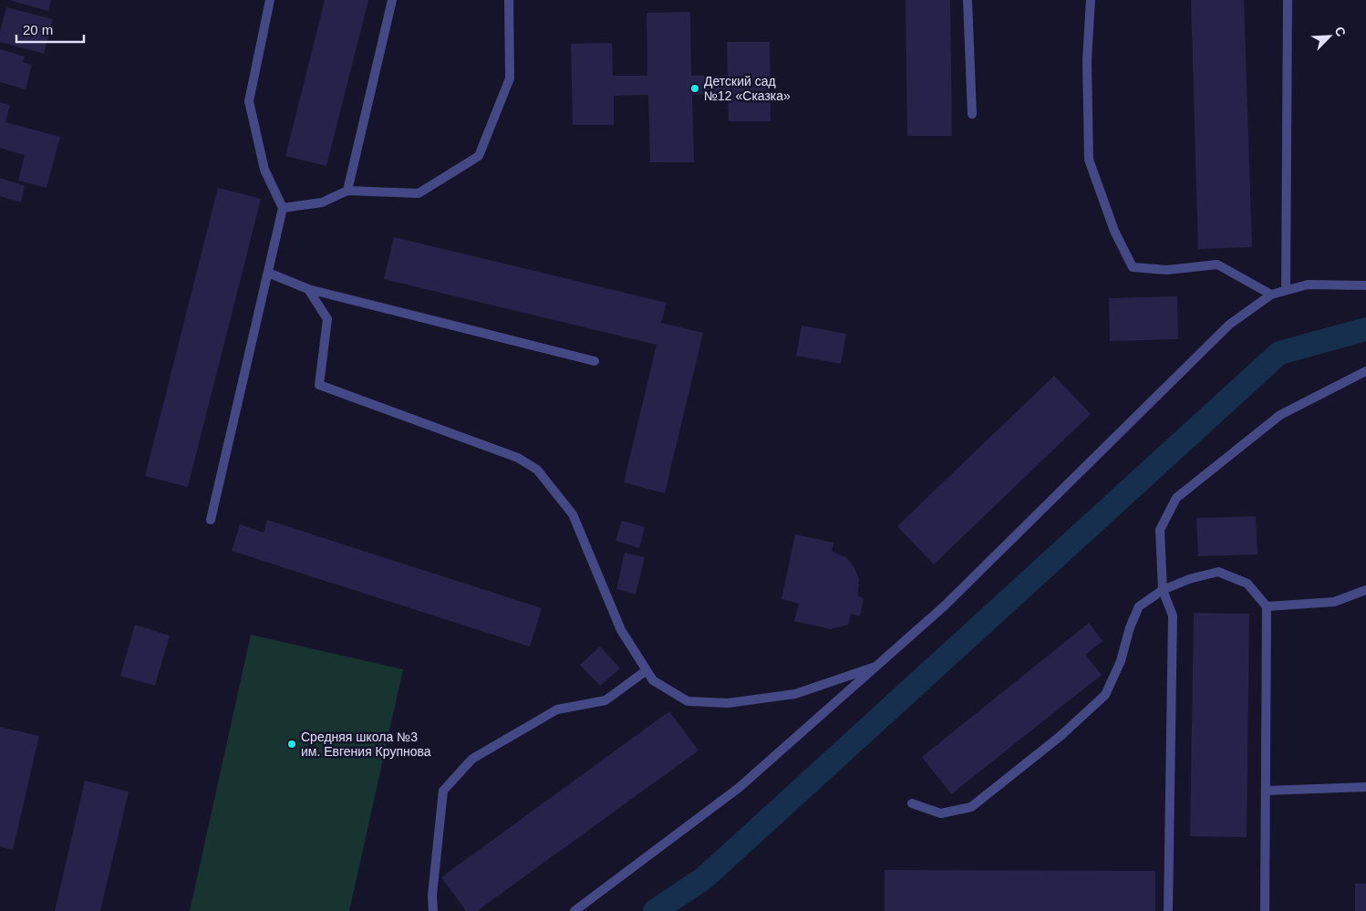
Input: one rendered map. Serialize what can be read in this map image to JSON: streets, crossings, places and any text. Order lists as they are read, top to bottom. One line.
{"places":["Детский сад №12 «Сказка»","Средняя школа №3 им. Евгения Крупнова"],"scale_bar":"20 m","north":"top right"}
